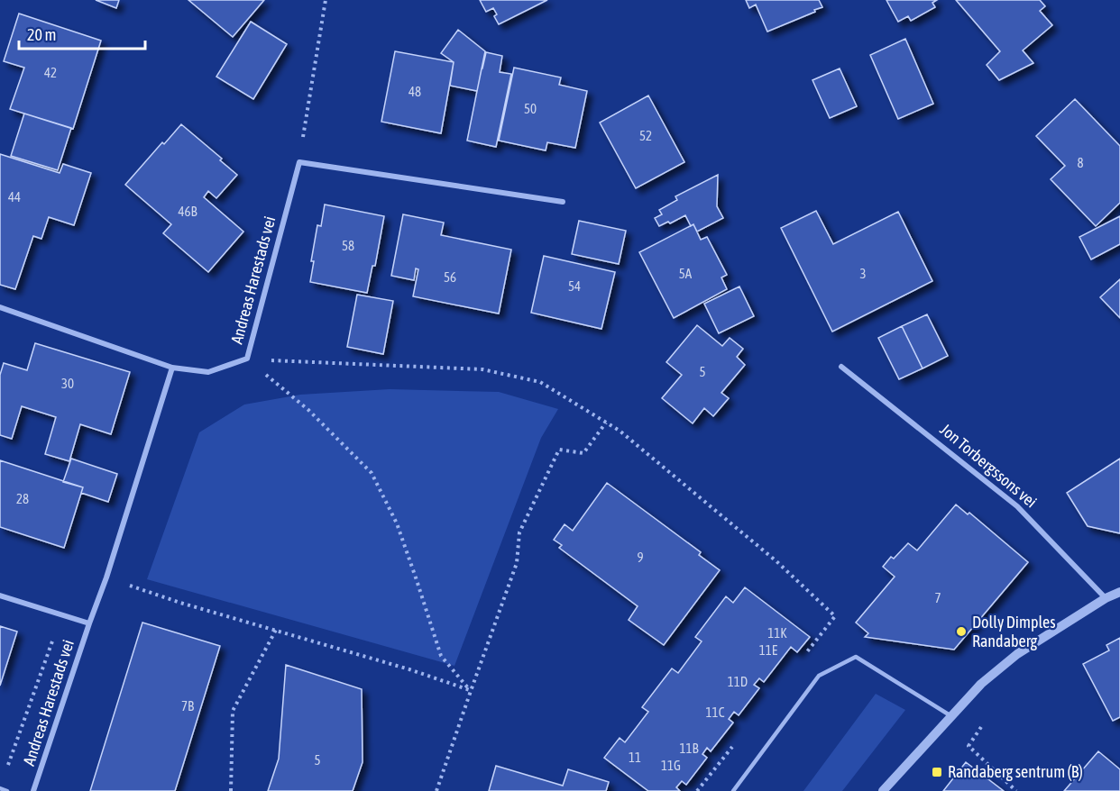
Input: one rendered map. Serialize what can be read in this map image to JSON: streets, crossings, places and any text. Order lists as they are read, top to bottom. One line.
{"streets":{"street":["Andreas Harestads vei","Jon Torbergssons vei"]},"places":{"other":["Dolly Dimples Randaberg"],"transit":["Randaberg sentrum (B)"]},"house_numbers":["42","48","50","52","8","44","46B","58","5A","3","56","54","5","30","28","9","7","11K","11E","11D","7B","11C","11B","11","5","11G"],"scale_bar":"20 m"}
